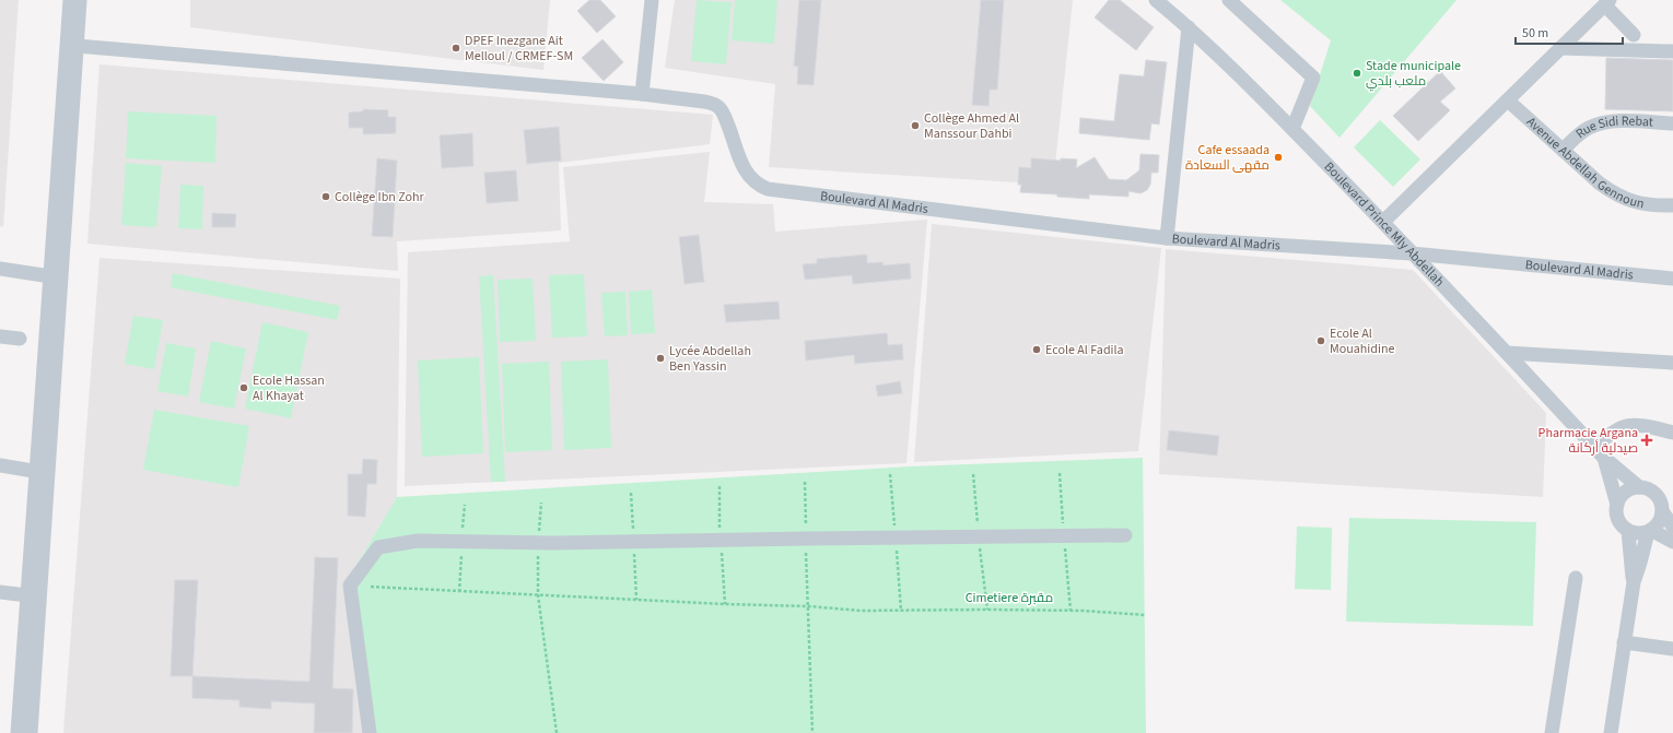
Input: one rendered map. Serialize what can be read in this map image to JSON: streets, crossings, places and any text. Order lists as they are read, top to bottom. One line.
{"streets":{"street":["Rue Sidi Rebat","Avenue Abdellah Gennoun","Boulevard Al Madris","Boulevard Prince Mly Abdellah"]},"crossings":[["Rue Sidi Rebat","Avenue Abdellah Gennoun"],["Boulevard Al Madris","Boulevard Prince Mly Abdellah"]],"parks":["Cimetiere مقبرة"],"places":{"other":["DPEF Inezgane Ait Melloul / CRMEF-SM","Stade municipale ملعب بلدي","Collège Ahmed Al Manssour Dahbi","Cafe essaada مقهى السعادة","Collège Ibn Zohr","Ecole Al Mouahidine","Ecole Al Fadila","Lycée Abdellah Ben Yassin","Ecole Hassan Al Khayat"],"health":["Pharmacie Argana صيدلية أركانة"]},"scale_bar":"50 m"}
